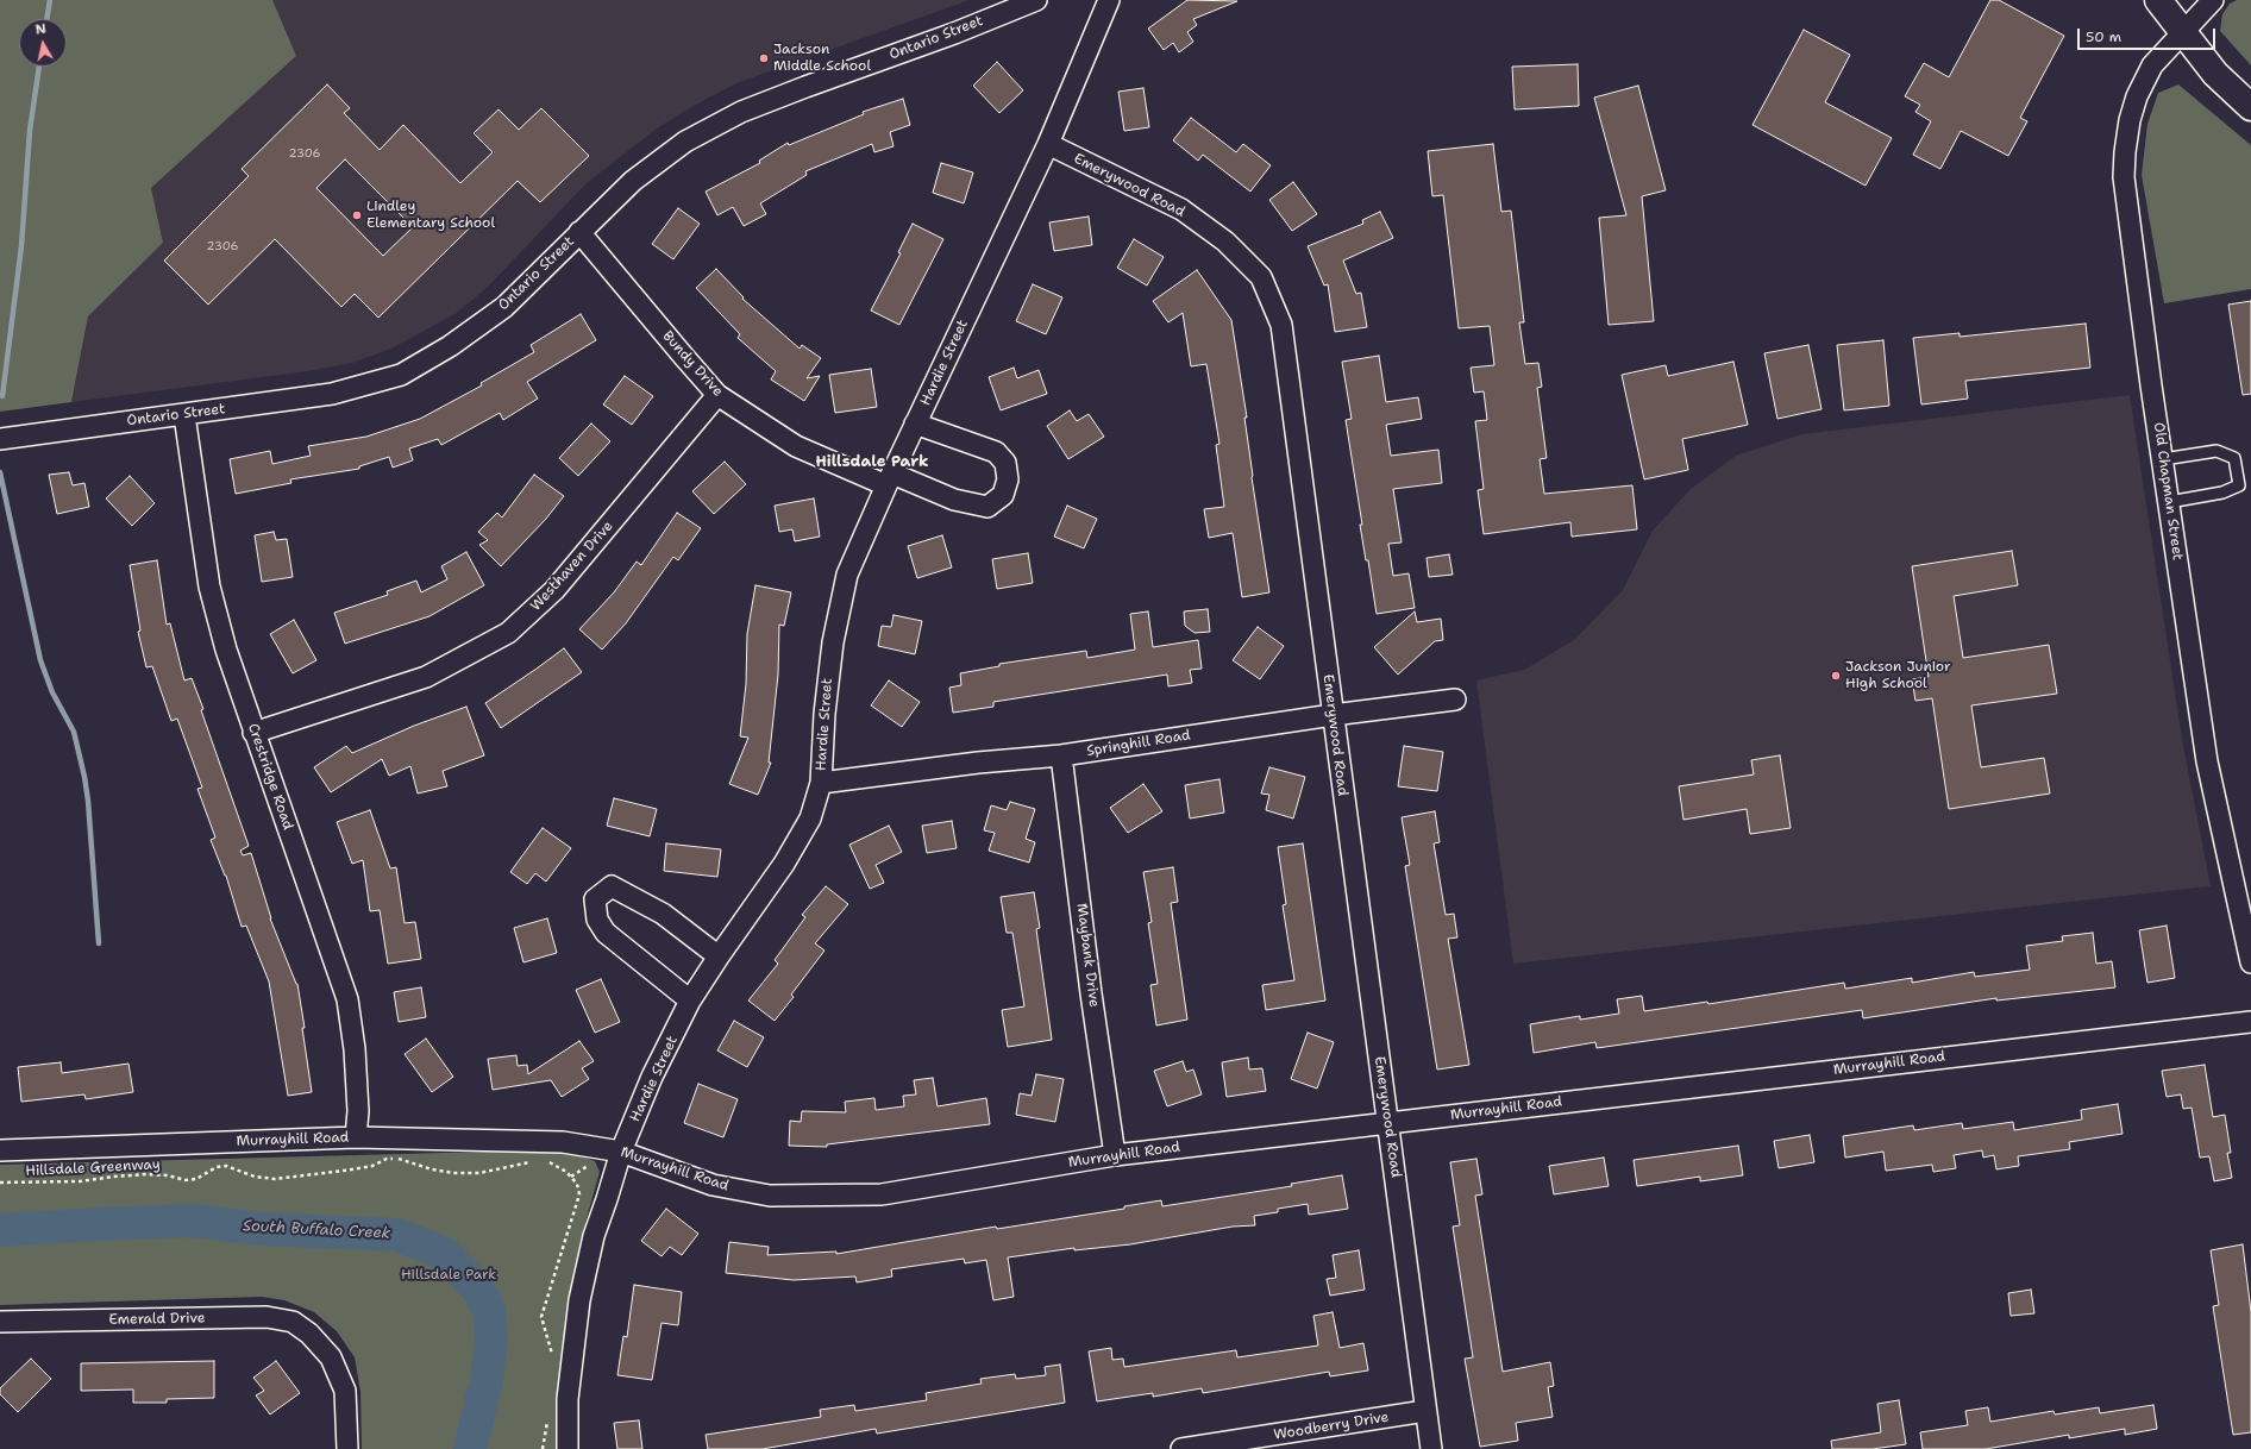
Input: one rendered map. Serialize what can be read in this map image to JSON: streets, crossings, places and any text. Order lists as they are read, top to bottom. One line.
{"streets":{"street":["Ontario Street","Emerywood Road","Hardie Street","Bundy Drive","Old Chapman Street","Westhaven Drive","Springhill Road","Crestridge Road","Maybank Drive","Murrayhill Road","Emerald Drive","Woodberry Drive"],"path":["Hillsdale Greenway"]},"crossings":[["Ontario Street","Bundy Drive"],["Ontario Street","Crestridge Road"],["Emerywood Road","Hardie Street"],["Emerywood Road","Springhill Road"],["Emerywood Road","Murrayhill Road"],["Emerywood Road","Woodberry Drive"],["Hardie Street","Bundy Drive"],["Hardie Street","Springhill Road"],["Hardie Street","Murrayhill Road"],["Bundy Drive","Westhaven Drive"],["Westhaven Drive","Crestridge Road"],["Springhill Road","Maybank Drive"],["Crestridge Road","Murrayhill Road"],["Maybank Drive","Murrayhill Road"]],"districts":["Hillsdale Park"],"water":["South Buffalo Creek"],"parks":["Hillsdale Park"],"places":["Jackson Middle School","Lindley Elementary School","Jackson Junior High School"],"house_numbers":["2306","2306"],"scale_bar":"50 m","north":"top"}
